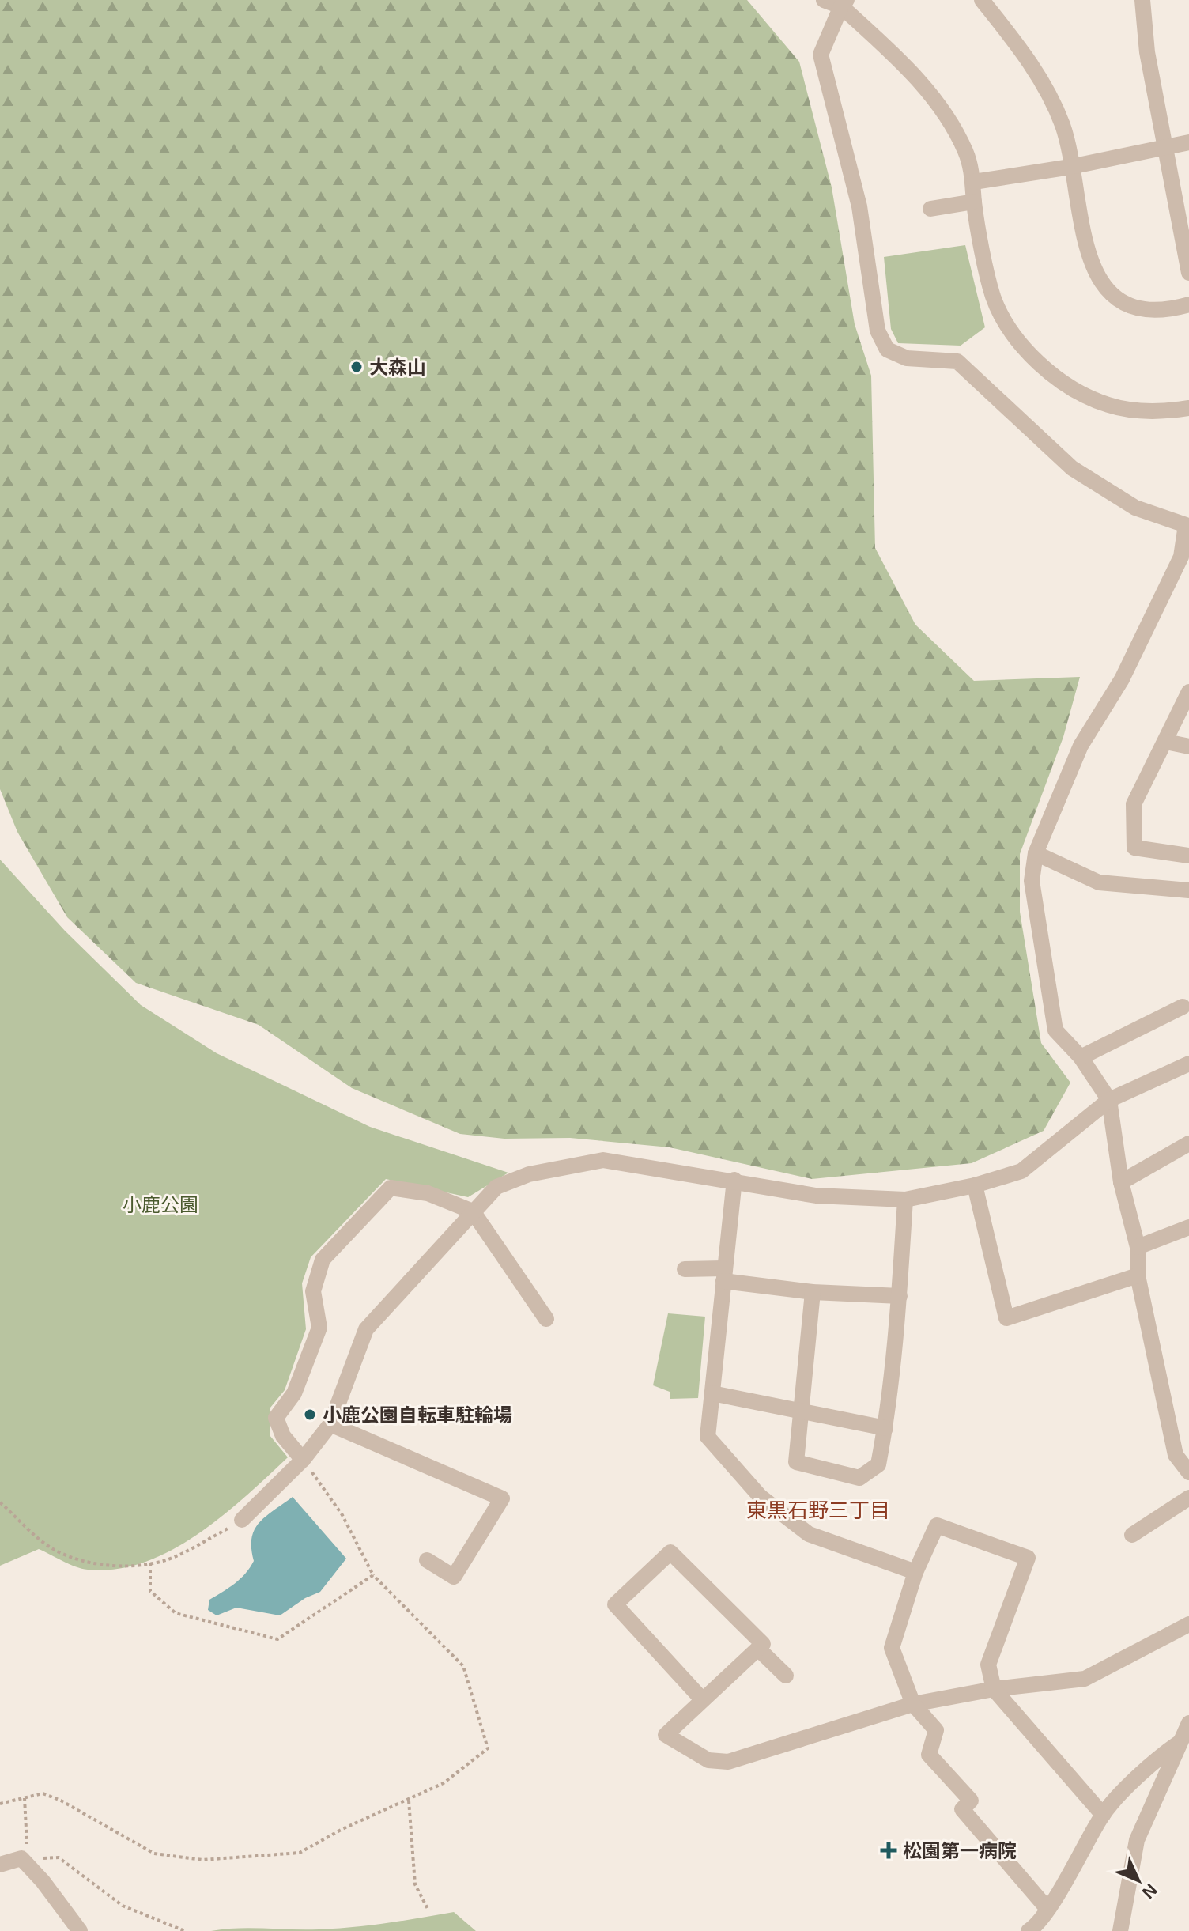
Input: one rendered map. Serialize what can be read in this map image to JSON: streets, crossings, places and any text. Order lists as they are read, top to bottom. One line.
{"districts":["東黒石野三丁目"],"parks":["小鹿公園"],"places":{"other":["大森山","小鹿公園自転車駐輪場"],"health":["松園第一病院"]},"north":"bottom right"}
